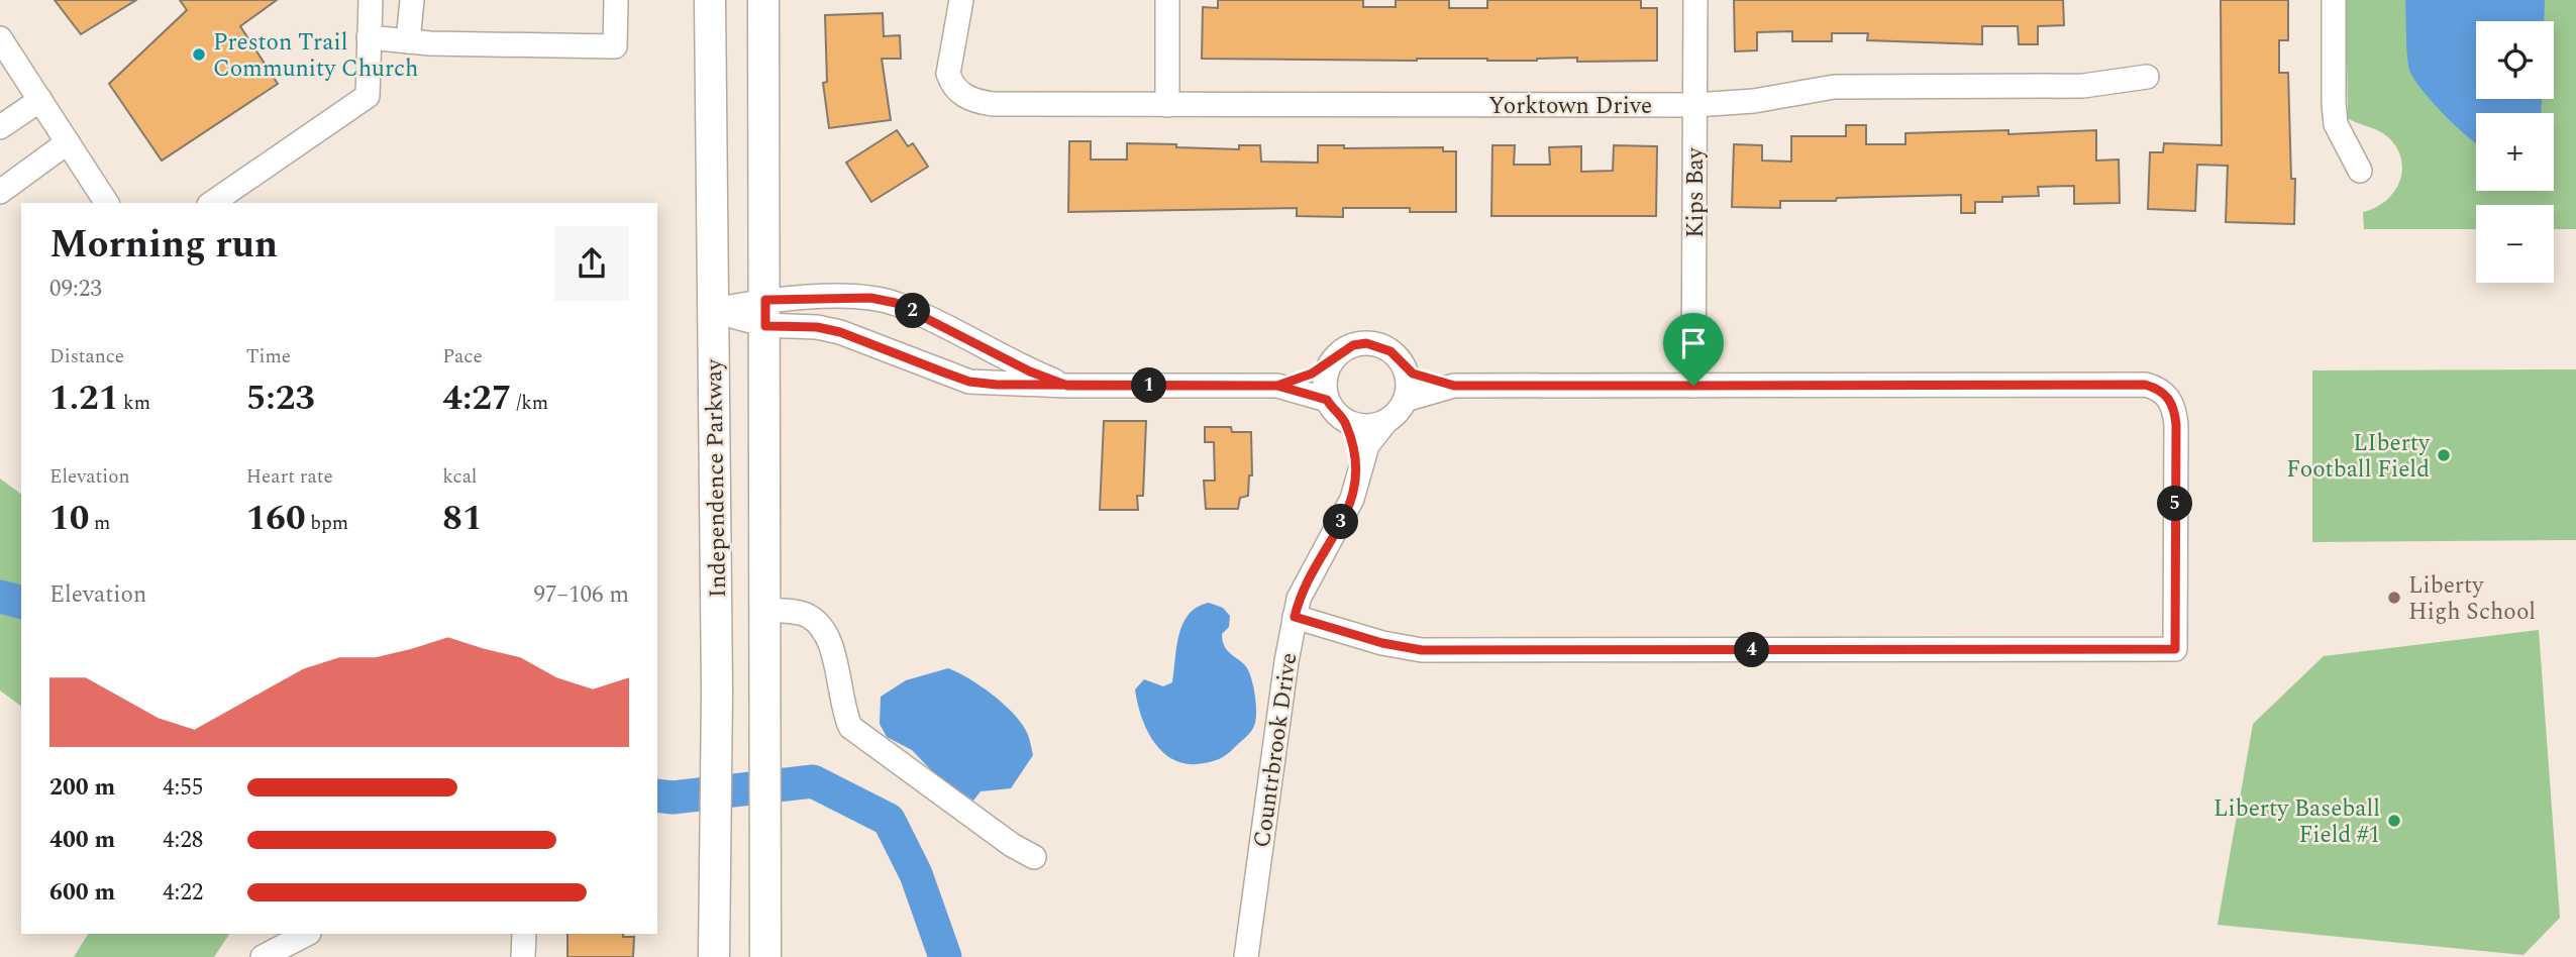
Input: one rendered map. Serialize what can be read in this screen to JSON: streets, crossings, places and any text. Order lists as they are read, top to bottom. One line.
{"streets":{"main road":["Independence Parkway"],"street":["Yorktown Drive","Kips Bay","Countrbrook Drive"]},"crossings":[["Yorktown Drive","Kips Bay"]],"places":["Preston Trail Community Church","LIberty Football Field","Liberty High School","Liberty Baseball Field #1"],"page":{"map_buttons":["+","−"],"heading":["Morning run","09:23"],"pins":["2","1","5","3","4"],"stats":[["Distance","1.21 km"],["Time","5:23"],["Pace","4:27 /km"],["Elevation","10 m"],["Heart rate","160 bpm"],["kcal","81"]],"chart":["Elevation","97–106 m"],"list":[{"name":"200 m","note":"4:55"},{"name":"400 m","note":"4:28"},{"name":"600 m","note":"4:22"}]}}
